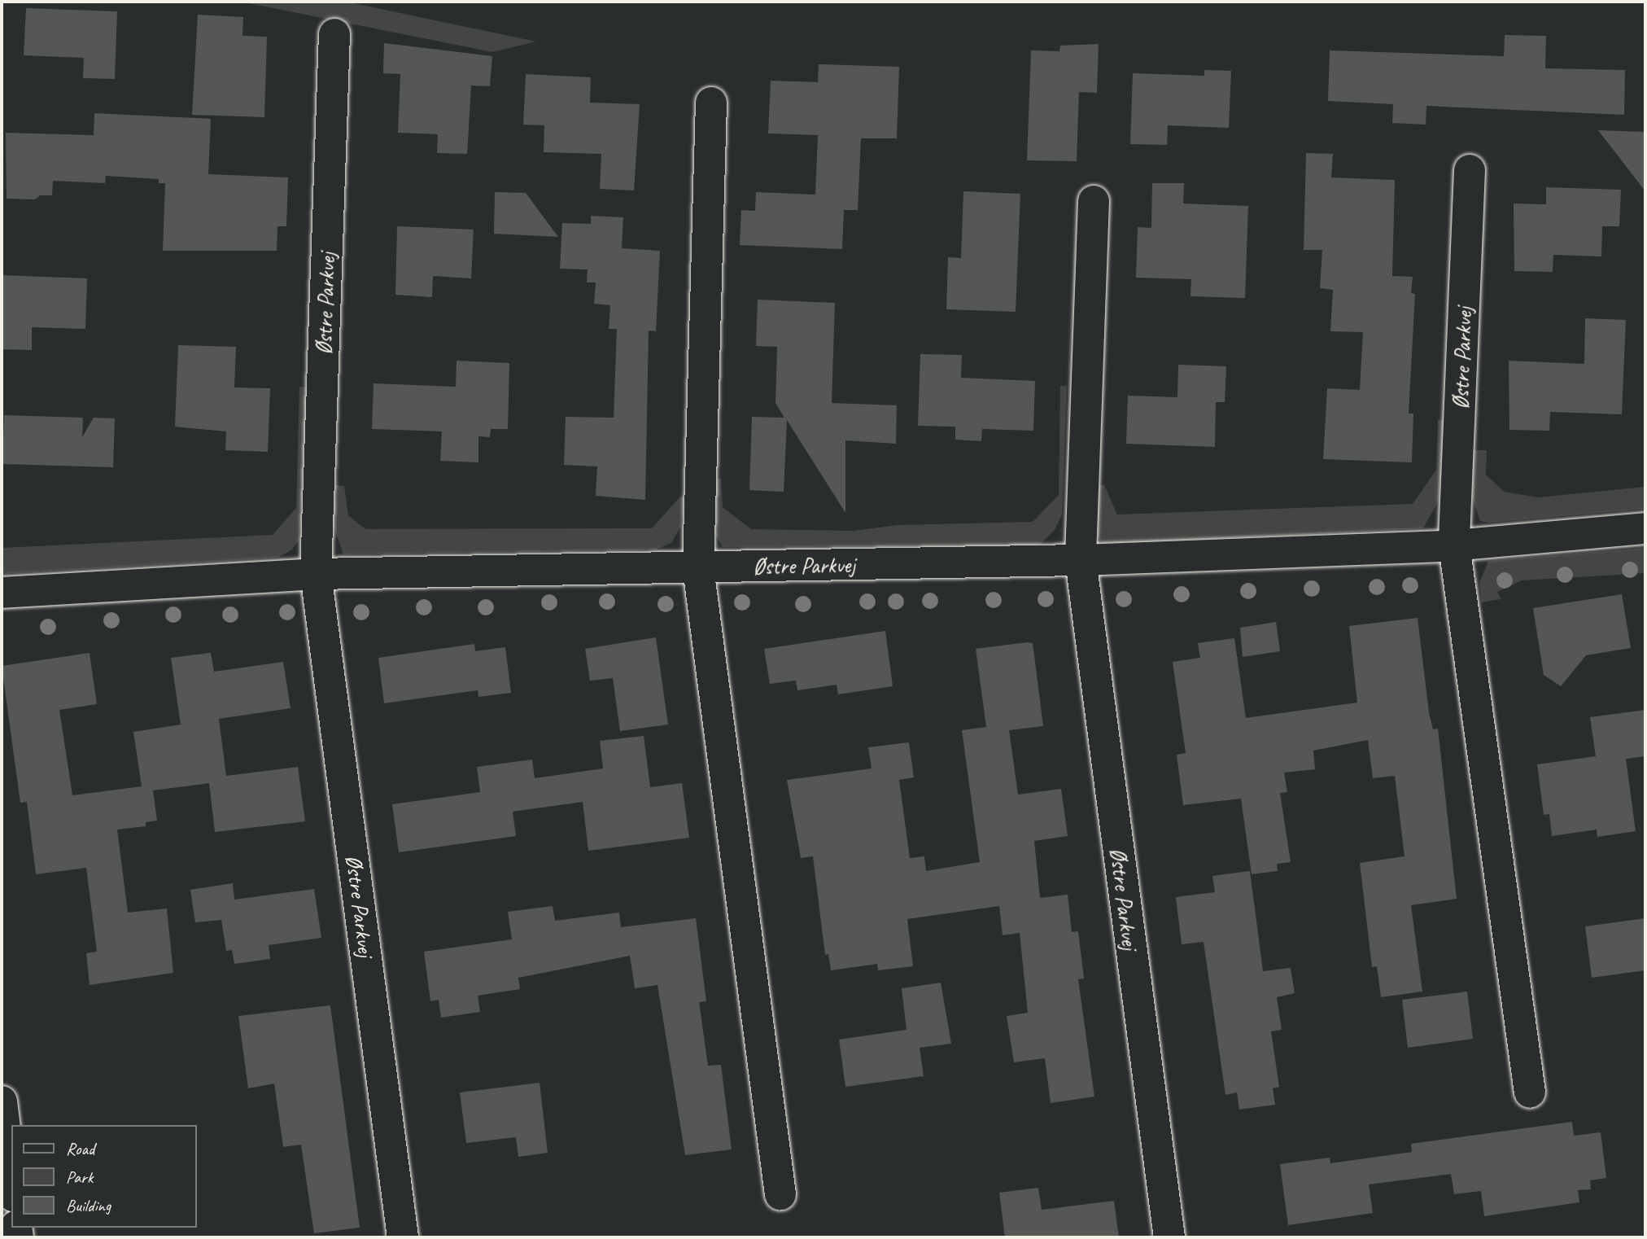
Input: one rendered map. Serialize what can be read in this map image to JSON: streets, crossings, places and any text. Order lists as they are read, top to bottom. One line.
{"streets":{"street":["Østre Parkvej"]},"legend":["Road","Park","Building"]}
